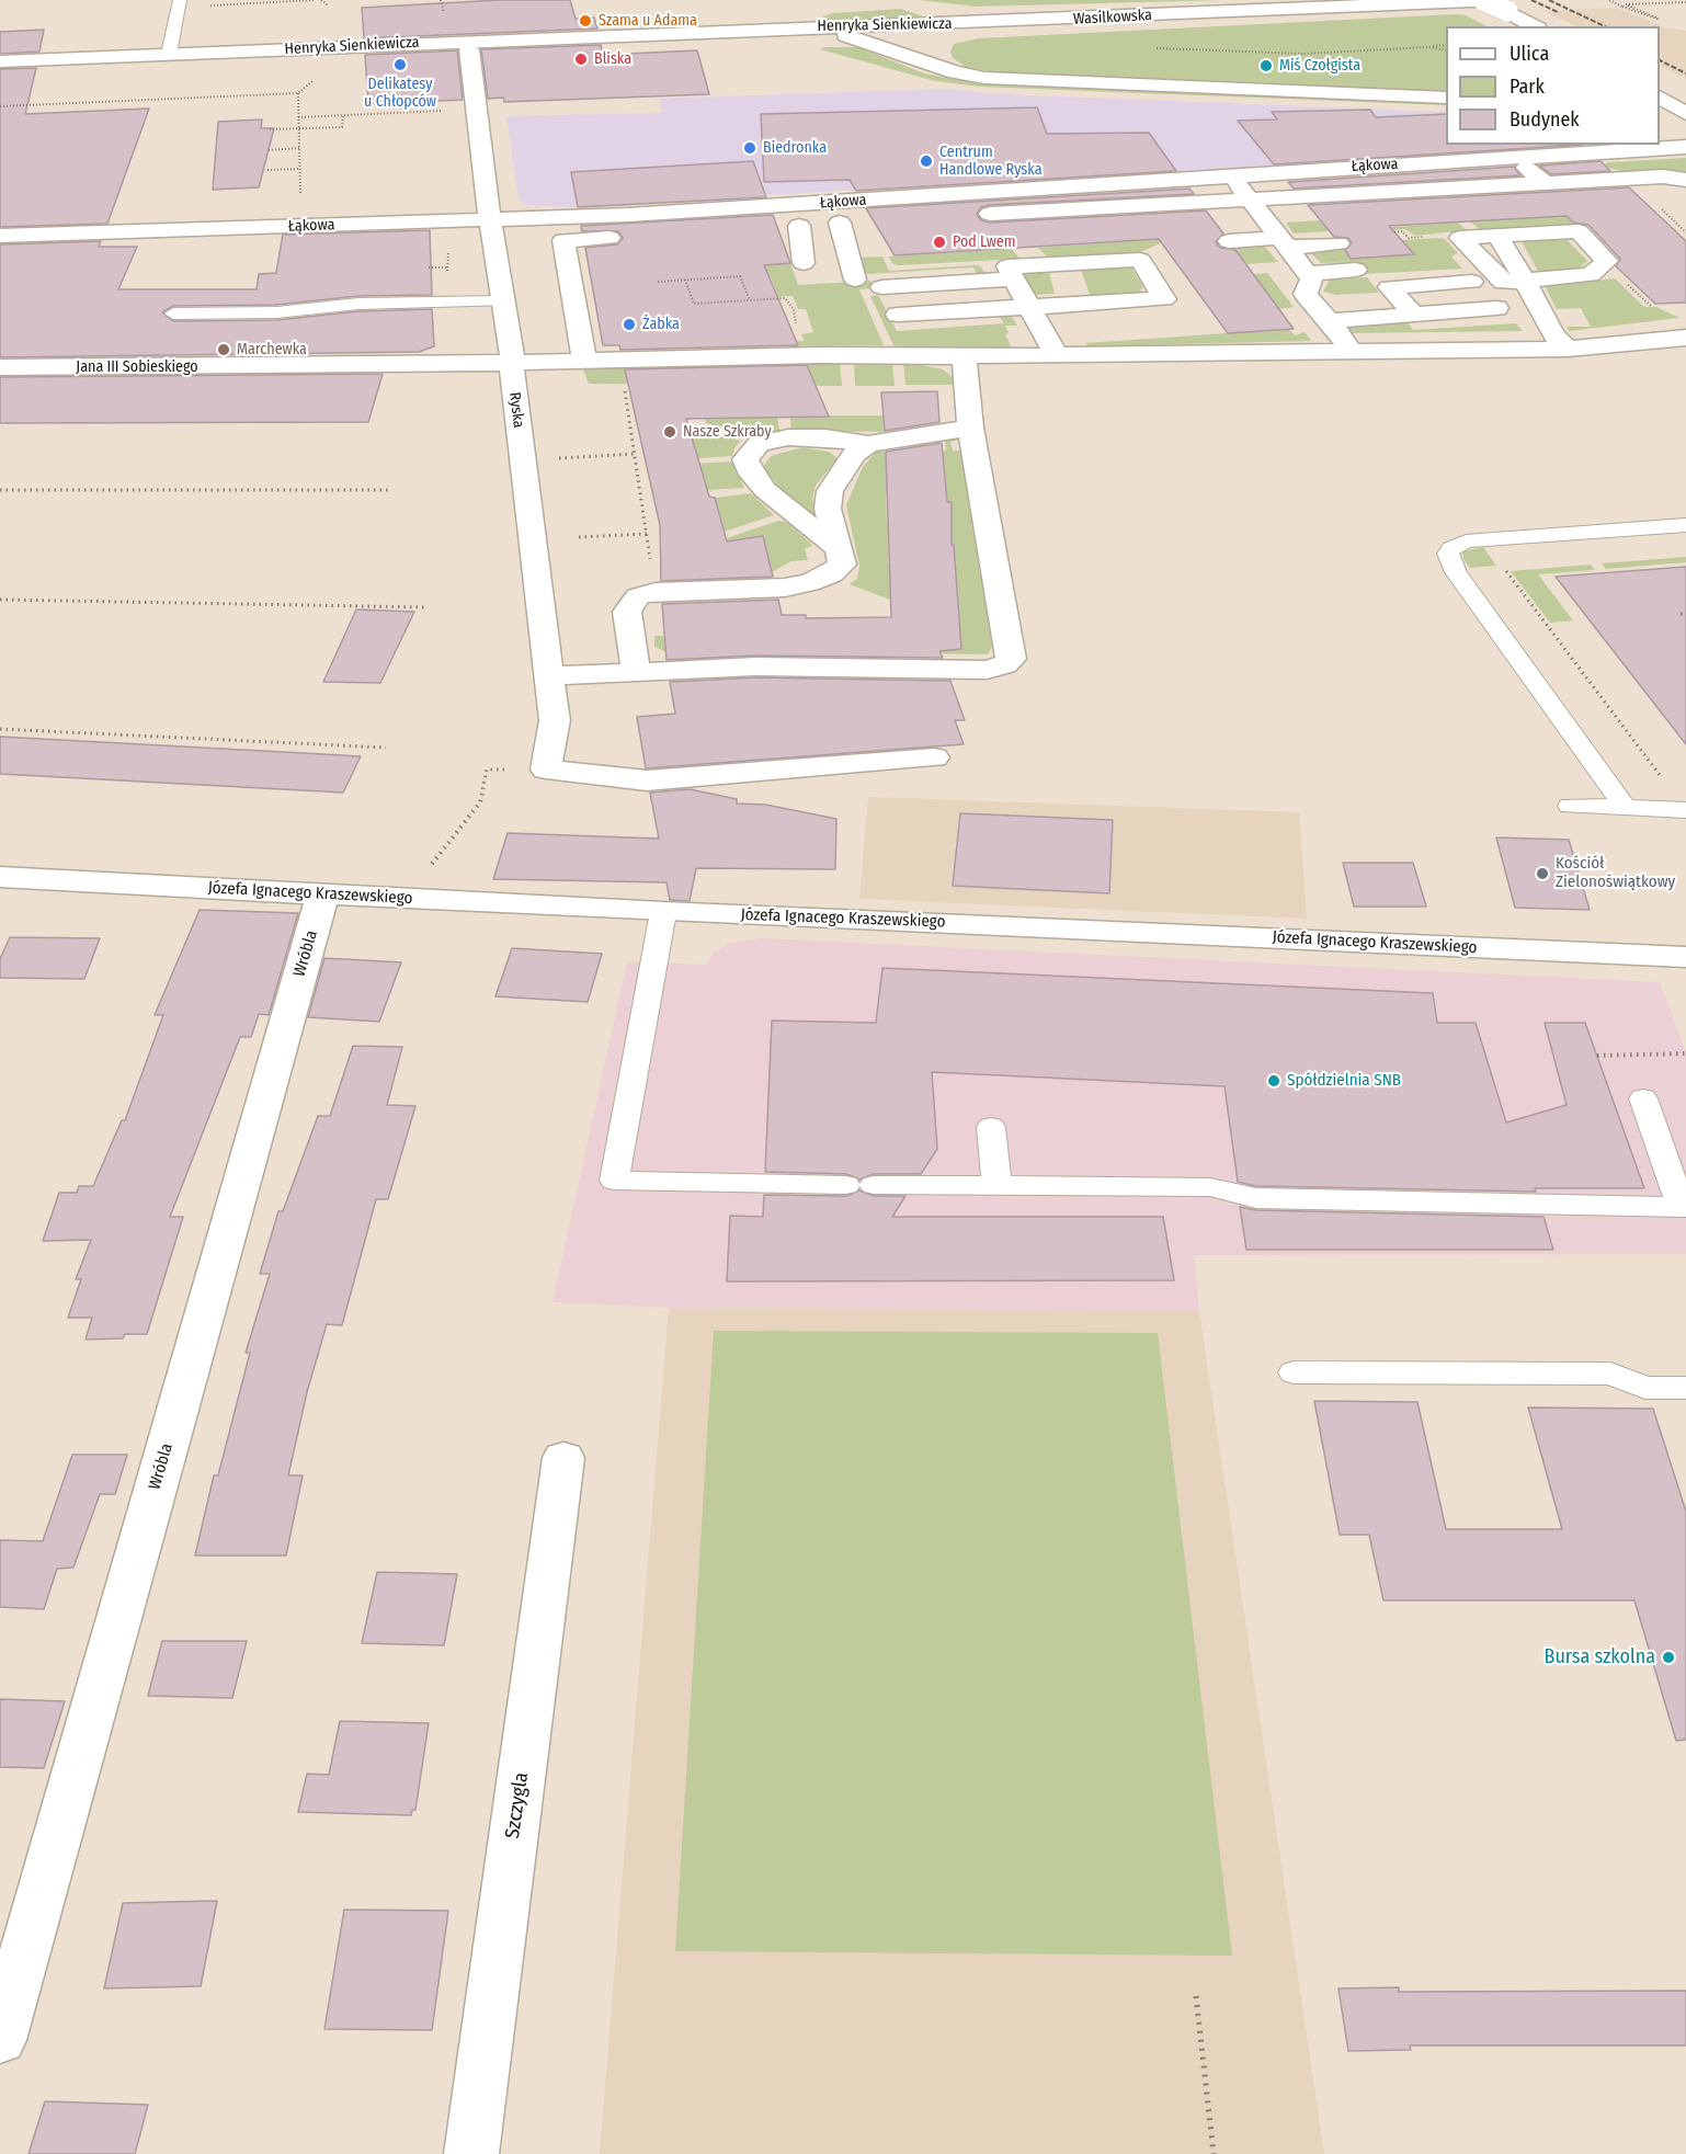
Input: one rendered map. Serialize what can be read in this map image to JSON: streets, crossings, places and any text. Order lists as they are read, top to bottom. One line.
{"streets":{"street":["Wasilkowska","Henryka Sienkiewicza","Łąkowa","Jana III Sobieskiego","Ryska","Józefa Ignacego Kraszewskiego","Wróbla","Szczygla"]},"crossings":[["Wasilkowska","Henryka Sienkiewicza"],["Henryka Sienkiewicza","Ryska"],["Łąkowa","Ryska"],["Jana III Sobieskiego","Ryska"],["Józefa Ignacego Kraszewskiego","Wróbla"]],"places":["Szama u Adama","Bliska","Delikatesy u Chłopców","Miś Czołgista","Biedronka","Centrum Handlowe Ryska","Pod Lwem","Żabka","Marchewka","Nasze Szkraby","Kościół Zielonoświątkowy","Spółdzielnia SNB","Bursa szkolna"],"legend":["Ulica","Park","Budynek"]}
